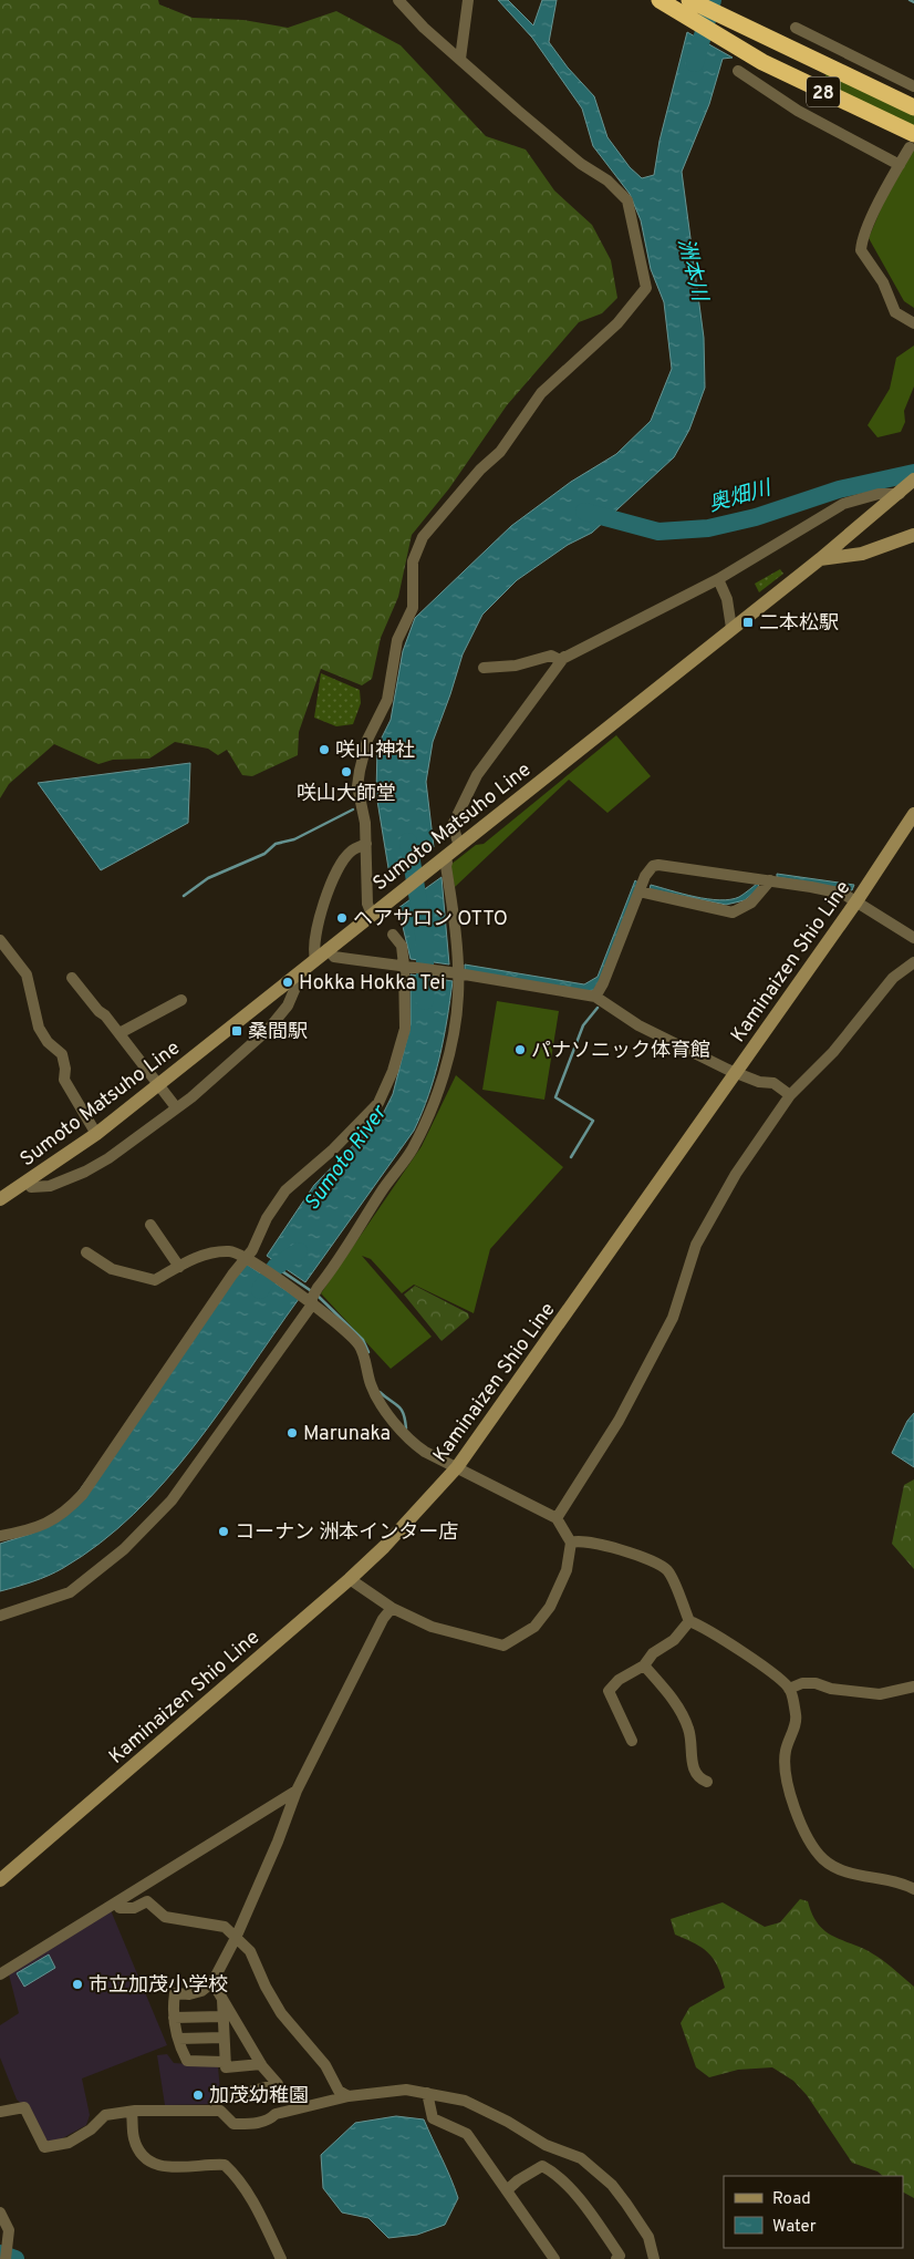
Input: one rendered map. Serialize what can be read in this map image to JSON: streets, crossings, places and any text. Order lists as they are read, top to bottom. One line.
{"streets":{"highway":["28"],"main road":["Sumoto Matsuho Line","Kaminaizen Shio Line"]},"water":["洲本川","奥畑川","Sumoto River"],"places":{"transit":["二本松駅","桑間駅"],"other":["咲山神社","咲山大師堂","ヘアサロン OTTO","Hokka Hokka Tei","パナソニック体育館","Marunaka","コーナン 洲本インター店","市立加茂小学校","加茂幼稚園"]},"legend":["Road","Water"]}
